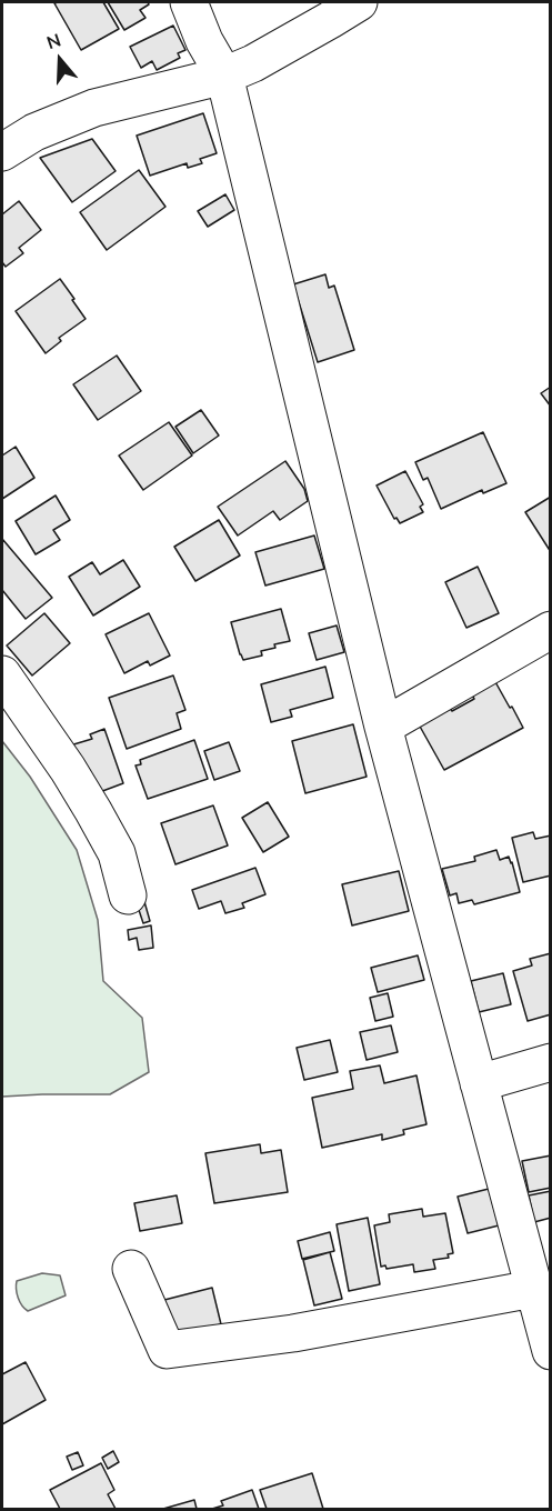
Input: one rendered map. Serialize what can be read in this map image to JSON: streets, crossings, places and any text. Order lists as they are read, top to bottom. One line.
{"north":"top"}
